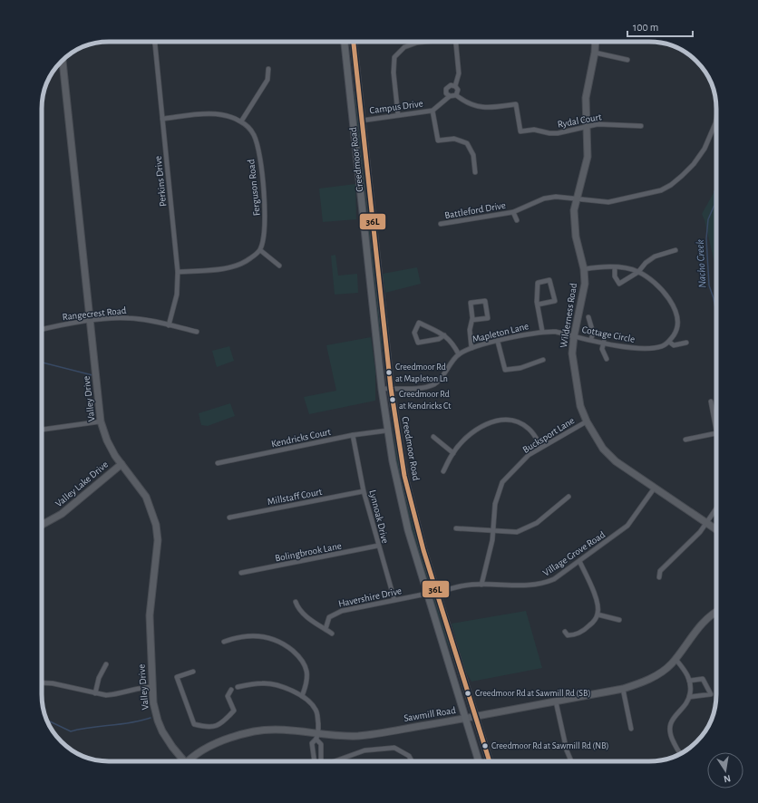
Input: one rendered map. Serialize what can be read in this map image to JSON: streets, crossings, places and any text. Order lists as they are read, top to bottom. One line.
{"streets":{"main road":["Creedmoor Road"],"street":["Campus Drive","Rydal Court","Perkins Drive","Ferguson Road","Battleford Drive","Rangecrest Road","Wilderness Road","Mapleton Lane","Cottage Circle","Valley Drive","Bucksport Lane","Kendricks Court","Valley Lake Drive","Millstaff Court","Lynnoak Drive","Bolingbrook Lane","Village Grove Road","Havershire Drive","Sawmill Road"]},"crossings":[["Campus Drive","Rydal Court"],["Campus Drive","Creedmoor Road"],["Rydal Court","Wilderness Road"],["Creedmoor Road","Mapleton Lane"],["Creedmoor Road","Kendricks Court"],["Creedmoor Road","Village Grove Road"],["Creedmoor Road","Havershire Drive"],["Creedmoor Road","Sawmill Road"],["Perkins Drive","Ferguson Road"],["Perkins Drive","Rangecrest Road"],["Battleford Drive","Wilderness Road"],["Rangecrest Road","Valley Drive"],["Wilderness Road","Mapleton Lane"],["Wilderness Road","Cottage Circle"],["Wilderness Road","Bucksport Lane"],["Wilderness Road","Village Grove Road"],["Mapleton Lane","Cottage Circle"],["Valley Drive","Valley Lake Drive"],["Bucksport Lane","Village Grove Road"],["Kendricks Court","Lynnoak Drive"],["Millstaff Court","Lynnoak Drive"],["Lynnoak Drive","Bolingbrook Lane"],["Lynnoak Drive","Havershire Drive"]],"water":["Nacho Creek"],"places":["Creedmoor Rd at Mapleton Ln","Creedmoor Rd at Kendricks Ct","Creedmoor Rd at Sawmill Rd (SB)","Creedmoor Rd at Sawmill Rd (NB)"],"lines":["transit line 36L"],"scale_bar":"100 m","north":"bottom"}
